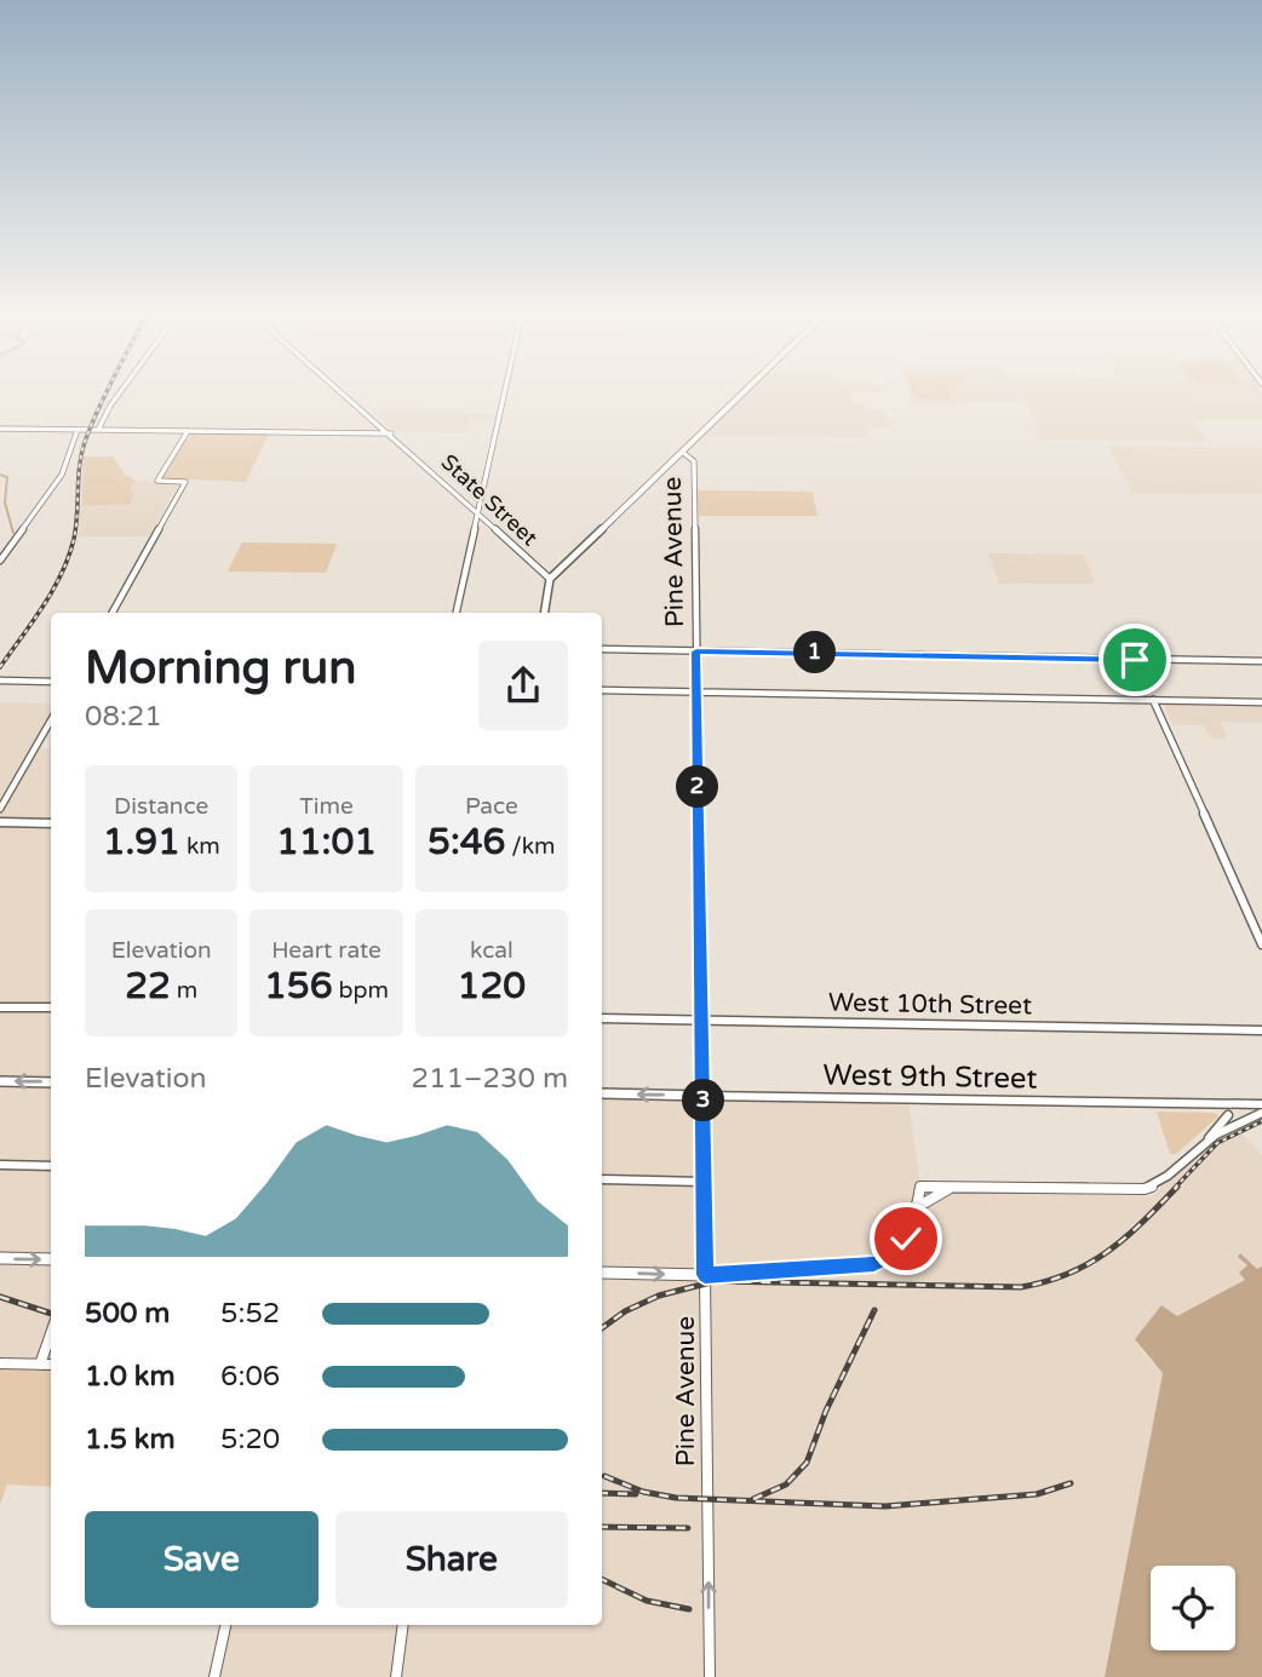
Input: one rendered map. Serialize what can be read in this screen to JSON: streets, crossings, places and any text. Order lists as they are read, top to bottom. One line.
{"streets":{"main road":["Pine Avenue","West 9th Street"],"street":["State Street","West 10th Street"]},"crossings":[["Pine Avenue","West 10th Street"],["Pine Avenue","West 9th Street"]],"page":{"heading":["Morning run","08:21"],"pins":["1","2","3"],"stats":[["Distance","1.91 km"],["Time","11:01"],["Pace","5:46 /km"],["Elevation","22 m"],["Heart rate","156 bpm"],["kcal","120"]],"chart":["Elevation","211–230 m"],"list":[{"name":"500 m","note":"5:52"},{"name":"1.0 km","note":"6:06"},{"name":"1.5 km","note":"5:20"}],"buttons":["Save","Share"]}}
